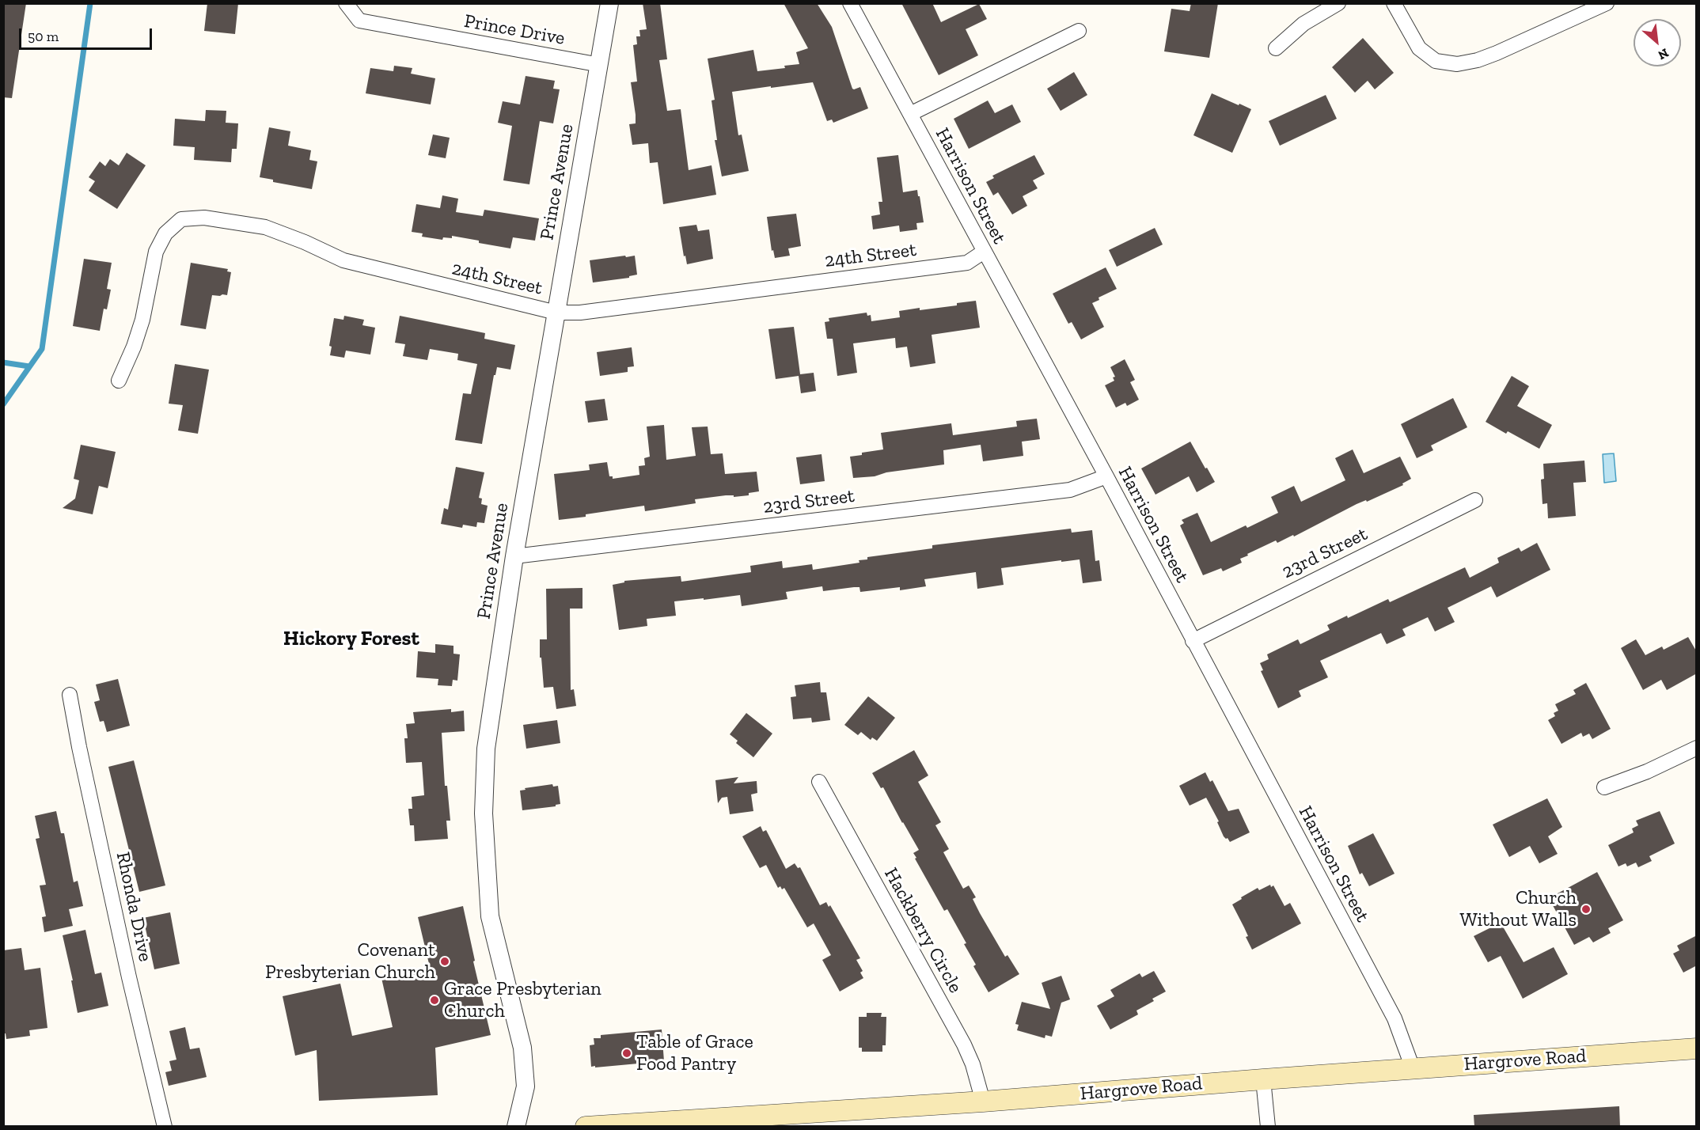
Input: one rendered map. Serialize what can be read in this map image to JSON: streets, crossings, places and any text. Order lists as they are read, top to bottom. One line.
{"streets":{"main road":["Hargrove Road"],"street":["Prince Drive","Prince Avenue","Harrison Street","24th Street","23rd Street","Rhonda Drive","Hackberry Circle"]},"crossings":[["Prince Drive","Prince Avenue"],["Prince Avenue","24th Street"],["Prince Avenue","23rd Street"],["Harrison Street","24th Street"],["Harrison Street","23rd Street"],["Harrison Street","Hargrove Road"],["Hackberry Circle","Hargrove Road"]],"districts":["Hickory Forest"],"places":["Church Without Walls","Covenant Presbyterian Church","Grace Presbyterian Church","Table of Grace Food Pantry"],"scale_bar":"50 m","north":"bottom right"}
